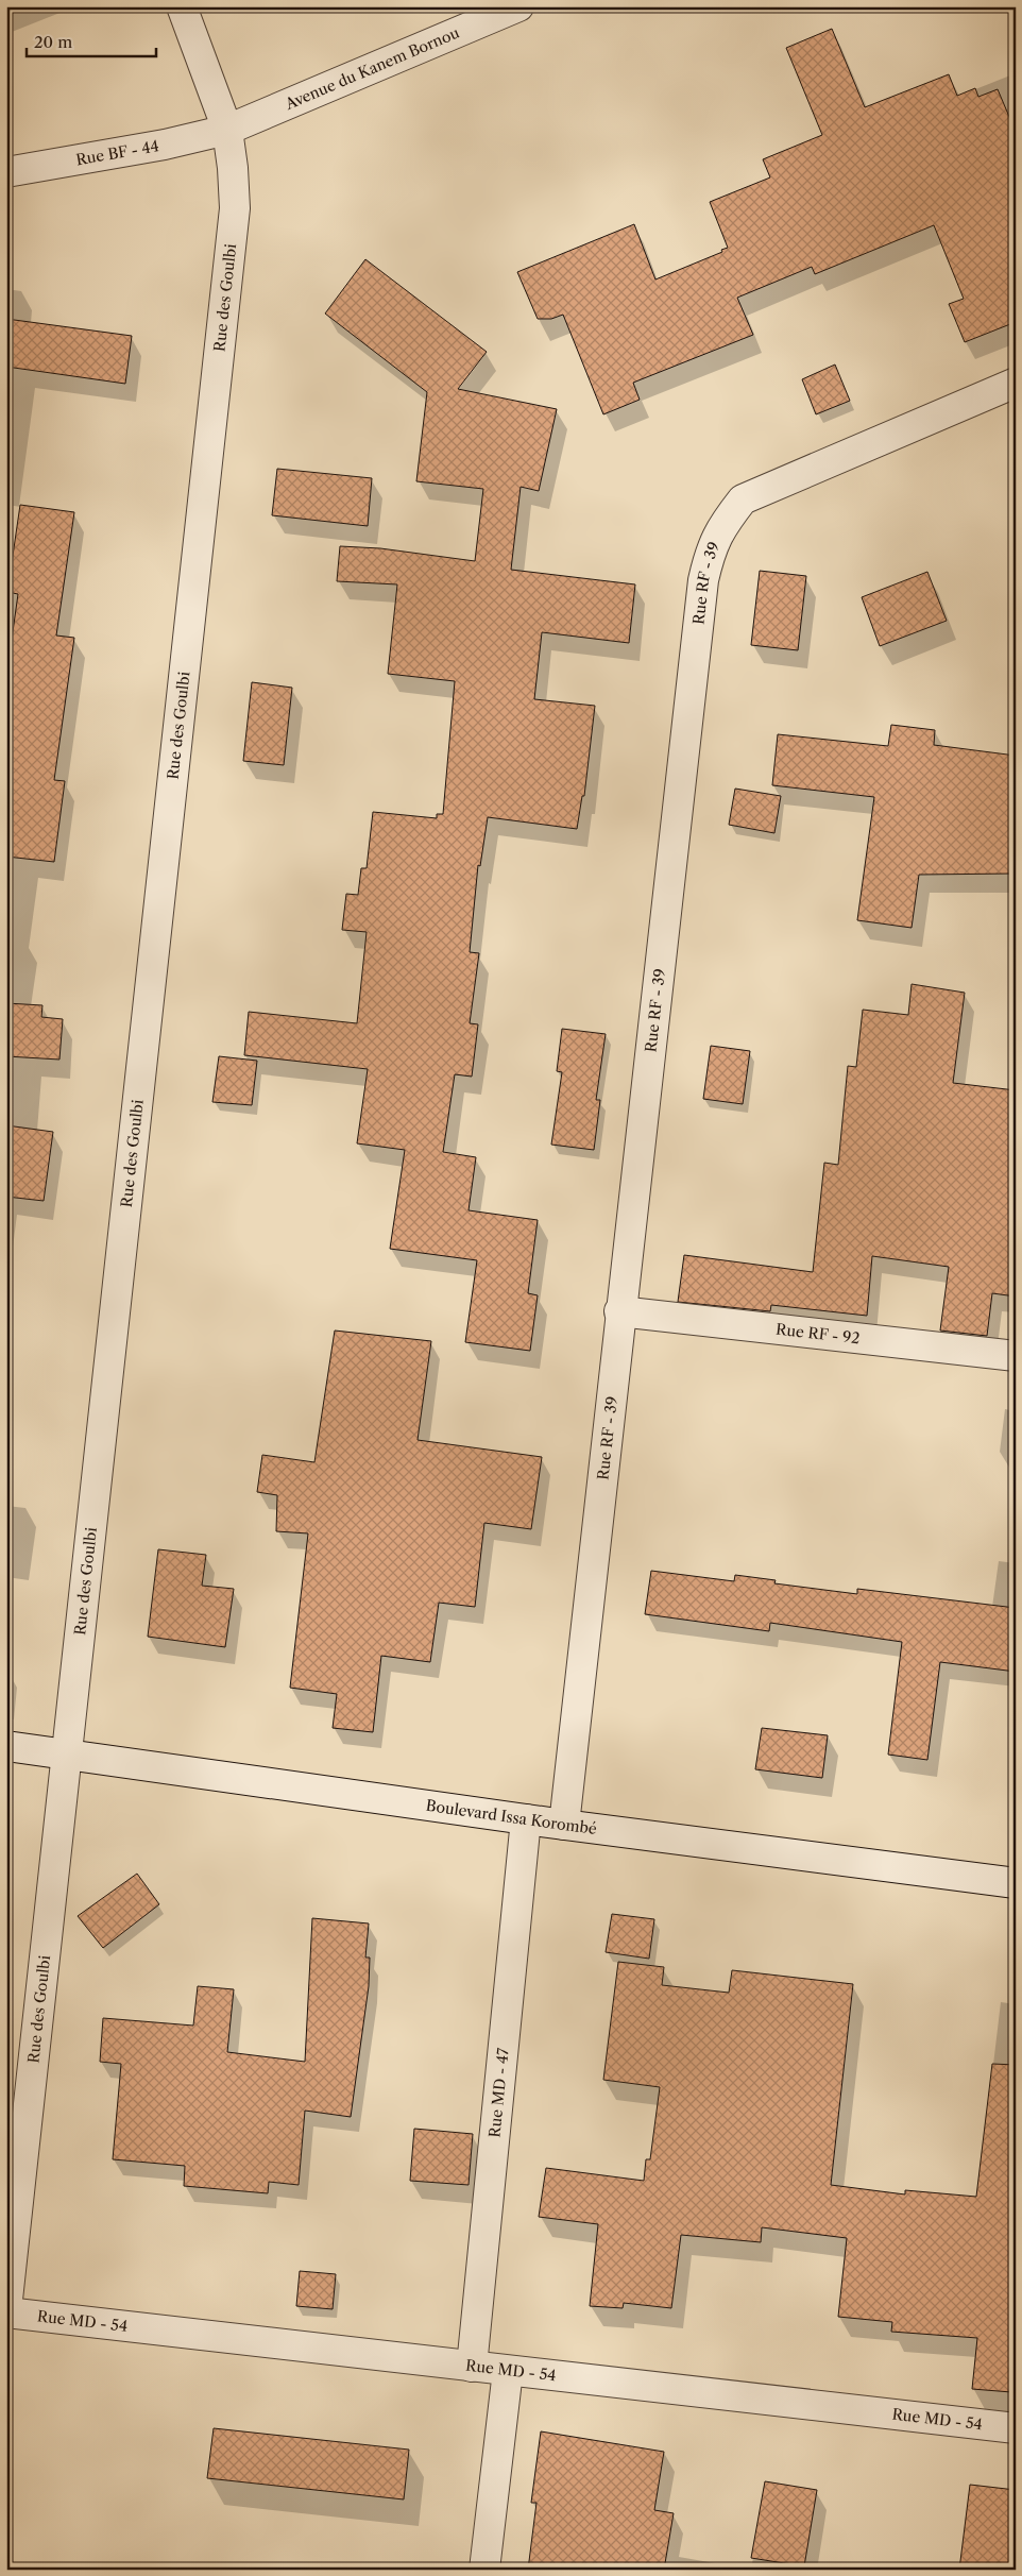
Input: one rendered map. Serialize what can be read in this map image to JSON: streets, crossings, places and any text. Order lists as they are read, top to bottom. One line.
{"streets":{"street":["Avenue du Kanem Bornou","Rue BF - 44","Rue des Goulbi","Rue RF - 39","Rue RF - 92","Boulevard Issa Korombé","Rue MD - 47","Rue MD - 54"]},"crossings":[["Avenue du Kanem Bornou","Rue BF - 44"],["Avenue du Kanem Bornou","Rue des Goulbi"],["Rue BF - 44","Rue des Goulbi"],["Rue des Goulbi","Boulevard Issa Korombé"],["Rue des Goulbi","Rue MD - 54"],["Rue RF - 39","Rue RF - 92"],["Rue RF - 39","Boulevard Issa Korombé"],["Boulevard Issa Korombé","Rue MD - 47"],["Rue MD - 47","Rue MD - 54"]],"scale_bar":"20 m"}
